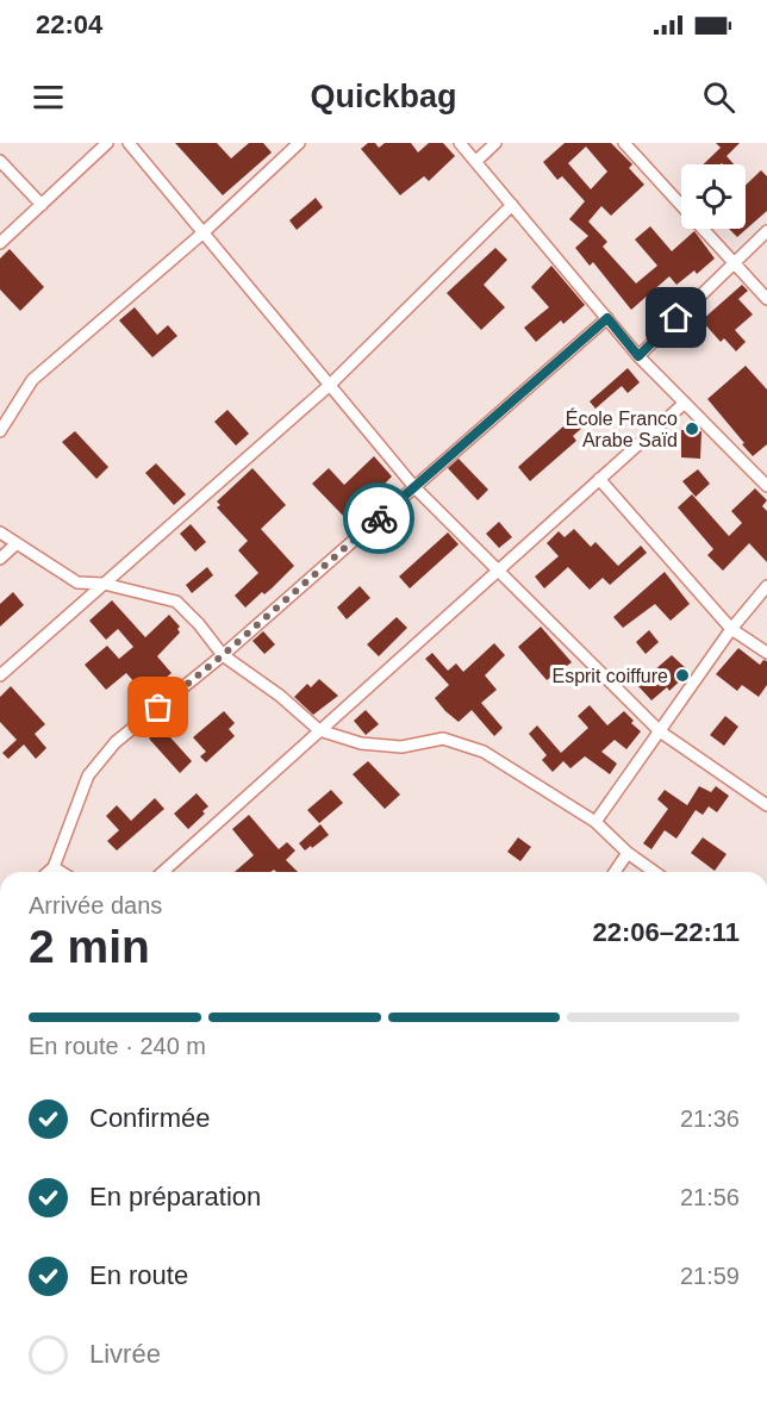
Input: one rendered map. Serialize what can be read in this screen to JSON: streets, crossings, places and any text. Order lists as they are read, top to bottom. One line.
{"places":["École Franco Arabe Saïd","Esprit coiffure"],"page":{"status":"22:04","header":"Quickbag","heading":["2 min","Arrivée dans","22:06–22:11"],"bar":"En route · 240 m","list":[["Confirmée","21:36"],["En préparation","21:56"],["En route","21:59"],"Livrée"]}}
